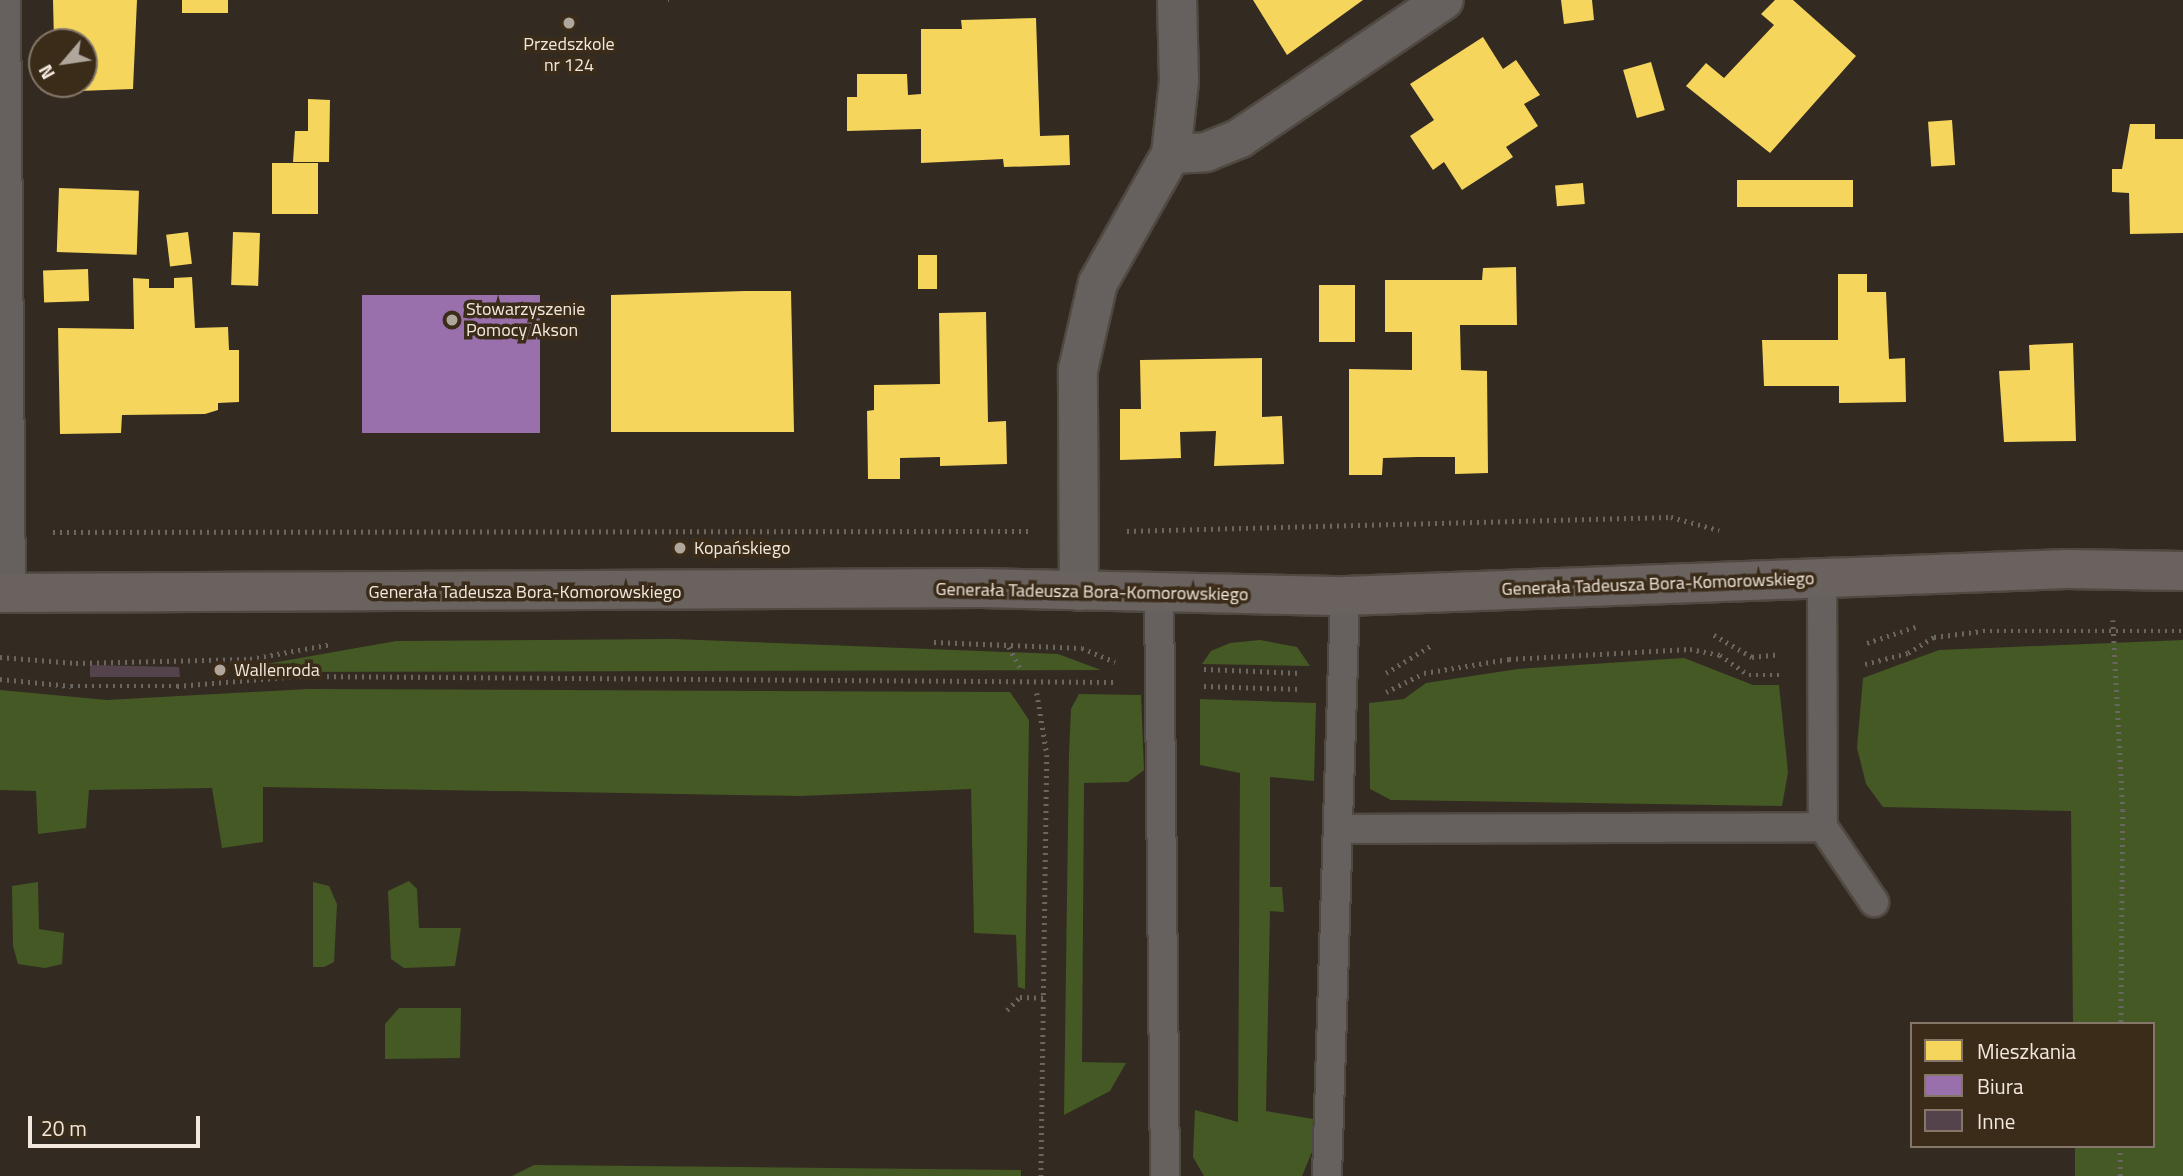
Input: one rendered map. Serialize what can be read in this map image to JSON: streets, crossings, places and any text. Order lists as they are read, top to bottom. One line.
{"streets":{"street":["Generała Tadeusza Bora-Komorowskiego"]},"places":["Przedszkole nr 124","Stowarzyszenie Pomocy Akson","Kopańskiego","Wallenroda"],"legend":["Mieszkania","Biura","Inne"],"scale_bar":"20 m","north":"bottom left"}
